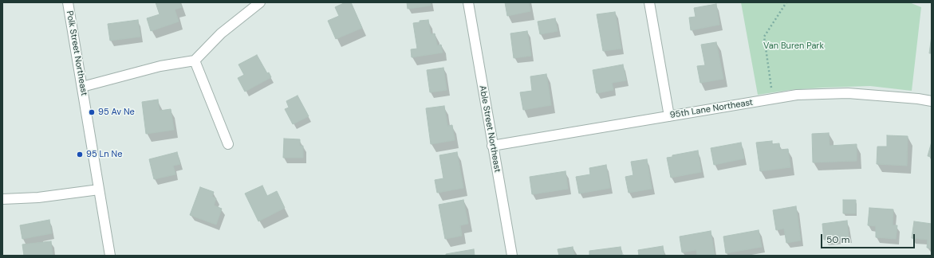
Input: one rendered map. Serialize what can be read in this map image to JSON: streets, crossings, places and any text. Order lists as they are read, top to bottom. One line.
{"streets":{"street":["Polk Street Northeast","95th Lane Northeast","Able Street Northeast"]},"crossings":[["95th Lane Northeast","Able Street Northeast"]],"parks":["Van Buren Park"],"places":["95 Av Ne","95 Ln Ne"],"scale_bar":"50 m"}
